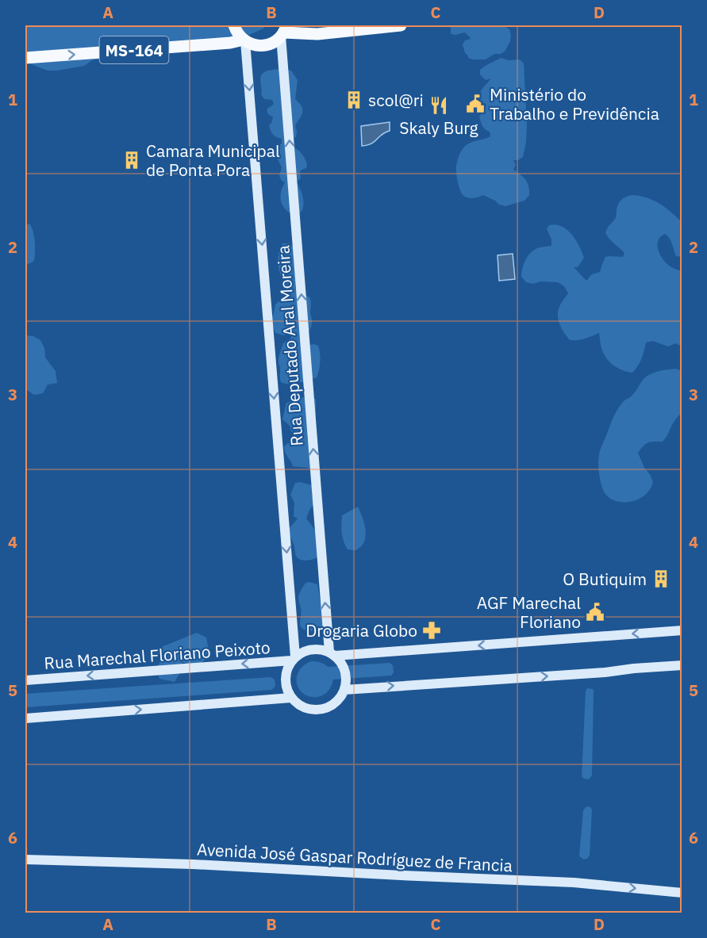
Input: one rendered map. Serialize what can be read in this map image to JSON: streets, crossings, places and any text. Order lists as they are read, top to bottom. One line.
{"streets":{"main road":["MS-164","Rua Deputado Aral Moreira","Rua Marechal Floriano Peixoto","Avenida José Gaspar Rodríguez de Francia"]},"crossings":[["MS-164","Rua Deputado Aral Moreira"],["Rua Deputado Aral Moreira","Rua Marechal Floriano Peixoto"]],"one_way":["Avenida José Gaspar Rodríguez de Francia"],"places":{"building":["scol@ri","Camara Municipal de Ponta Pora","O Butiquim"],"public building":["Ministério do Trabalho e Previdência","AGF Marechal Floriano"],"restaurant":["Skaly Burg"],"pharmacy":["Drogaria Globo"]},"grid":{"columns":["A","B","C","D"],"rows":["1","2","3","4","5","6"]}}
